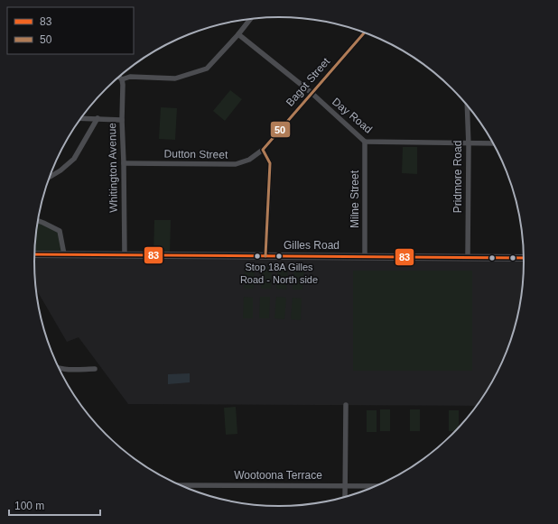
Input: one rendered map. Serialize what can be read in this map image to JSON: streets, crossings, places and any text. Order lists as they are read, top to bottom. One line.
{"streets":{"street":["Bagot Street","Day Road","Dutton Street","Whitington Avenue","Pridmore Road","Milne Street","Gilles Road","Wootoona Terrace"]},"crossings":[["Bagot Street","Day Road"],["Bagot Street","Dutton Street"],["Day Road","Pridmore Road"],["Day Road","Milne Street"],["Dutton Street","Whitington Avenue"],["Whitington Avenue","Gilles Road"],["Pridmore Road","Gilles Road"],["Milne Street","Gilles Road"]],"places":["Stop 18A Gilles Road - North side"],"lines":["transit line 50","transit line 83"],"legend":["83","50"],"scale_bar":"100 m"}
